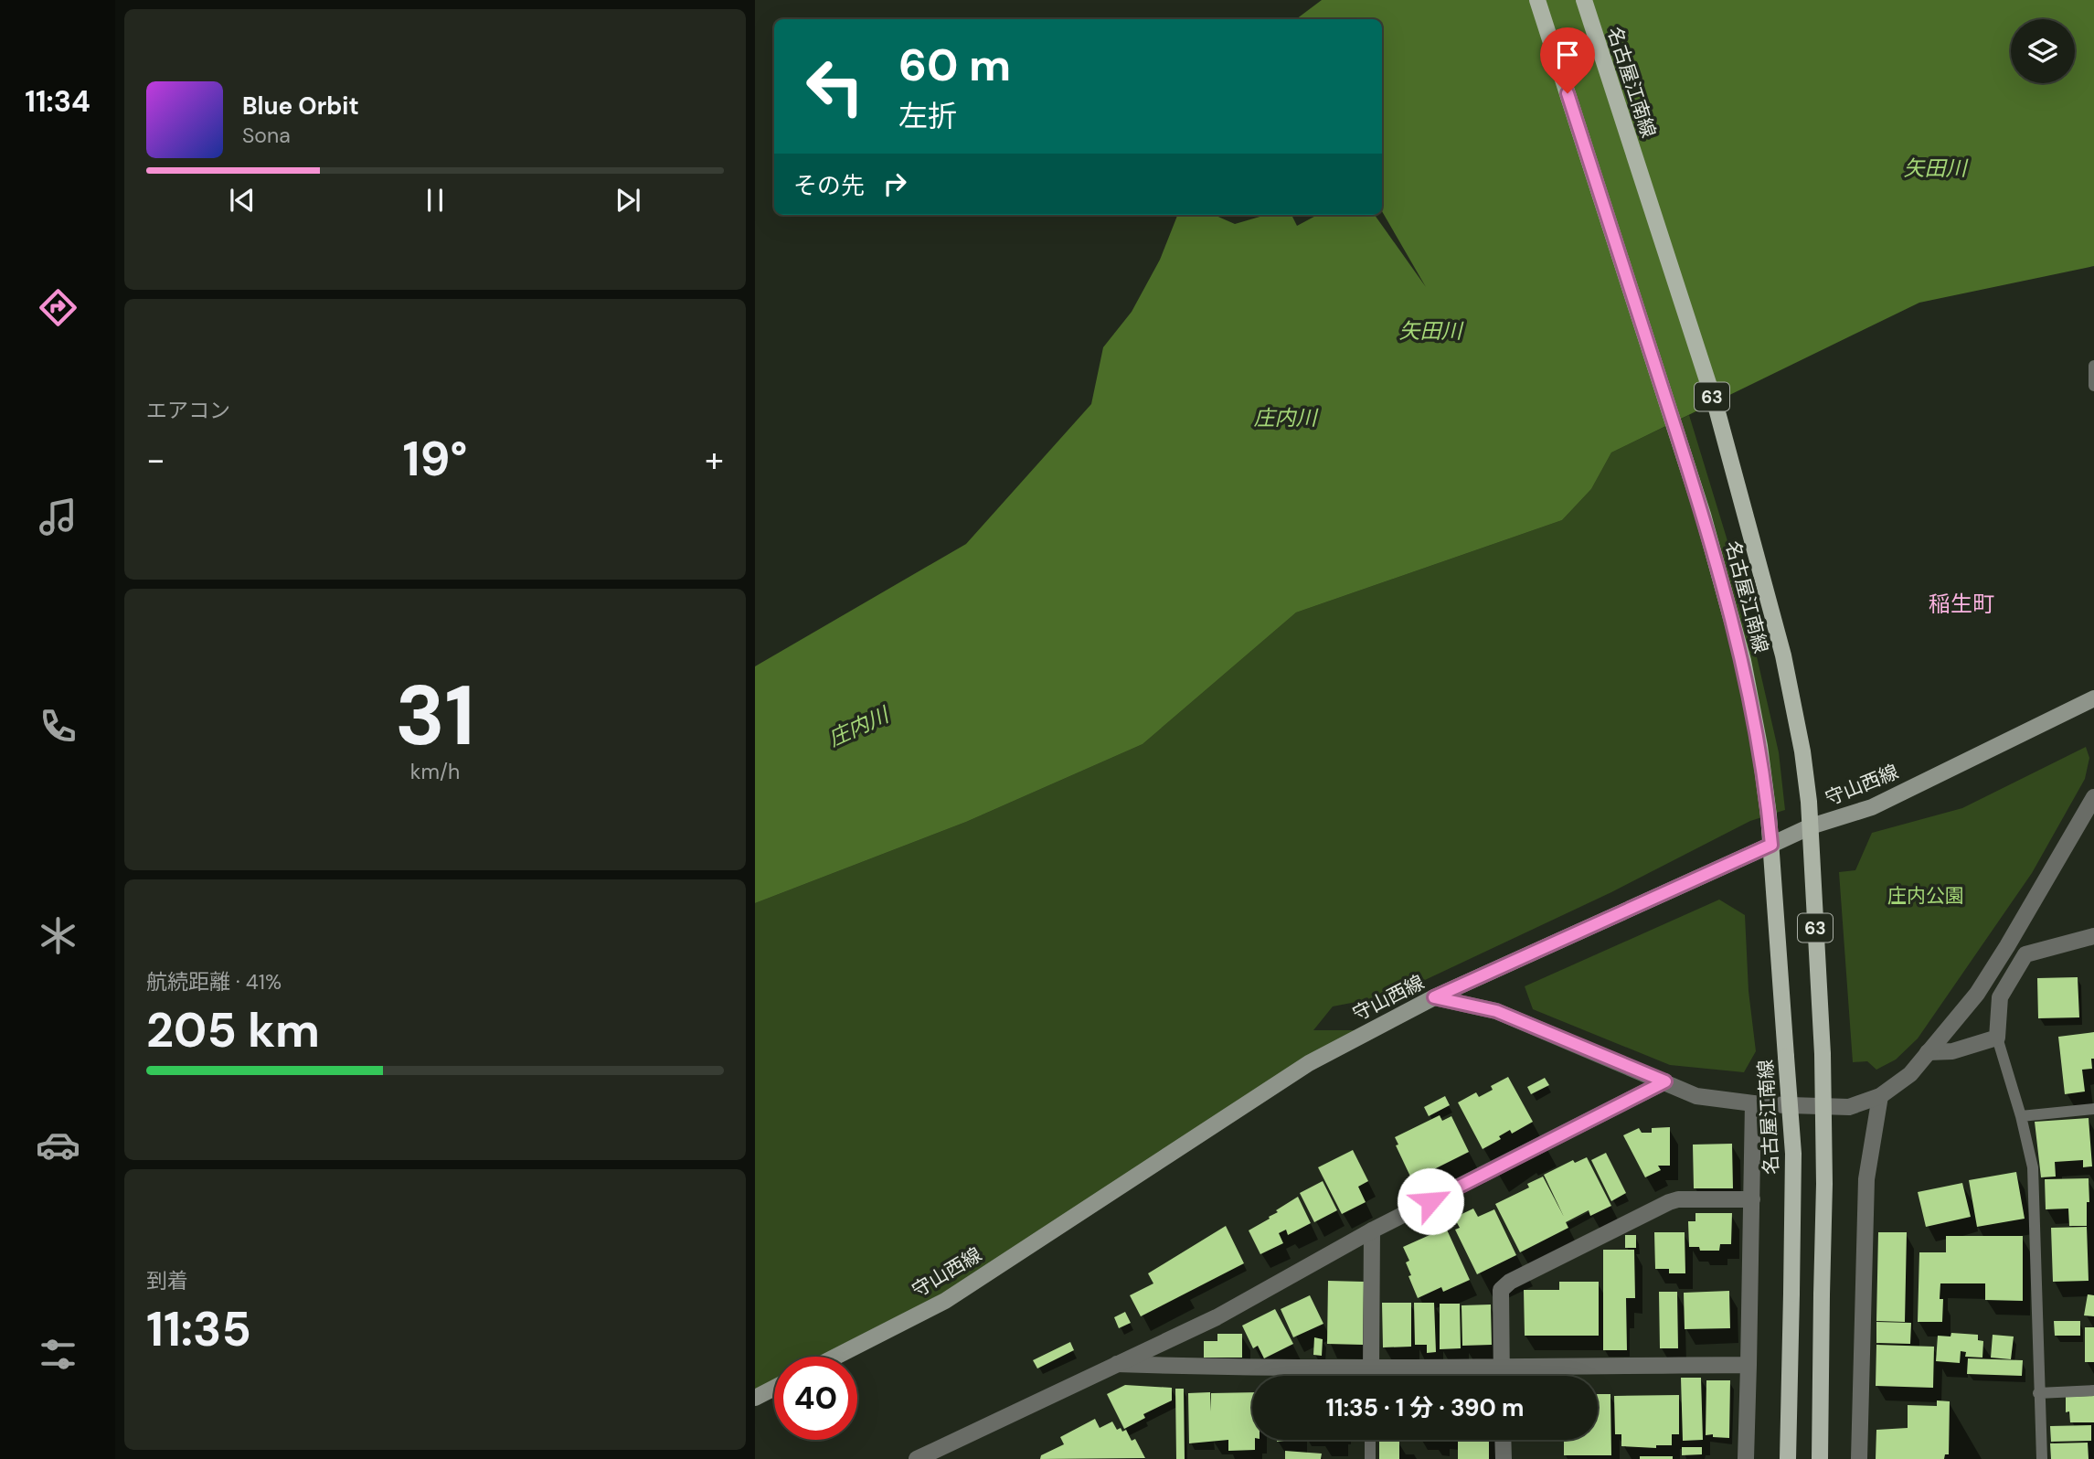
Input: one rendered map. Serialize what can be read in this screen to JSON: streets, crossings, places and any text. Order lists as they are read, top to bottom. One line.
{"streets":{"main road":["名古屋江南線","63","守山西線"]},"crossings":[["名古屋江南線","守山西線"]],"districts":["稲生町"],"water":["矢田川","庄内川"],"parks":["庄内公園"],"page":{"tabs":"11:34","turn":["60 m","左折"],"song":["Blue Orbit","Sona"],"then":"その先","tile":["エアコン",["31","km/h"],["航続距離 · 41%","205 km"],["到着","11:35"]],"heat":["−","19°","+"],"limit":"40","trip":"11:35 · 1 分 · 390 m"}}
